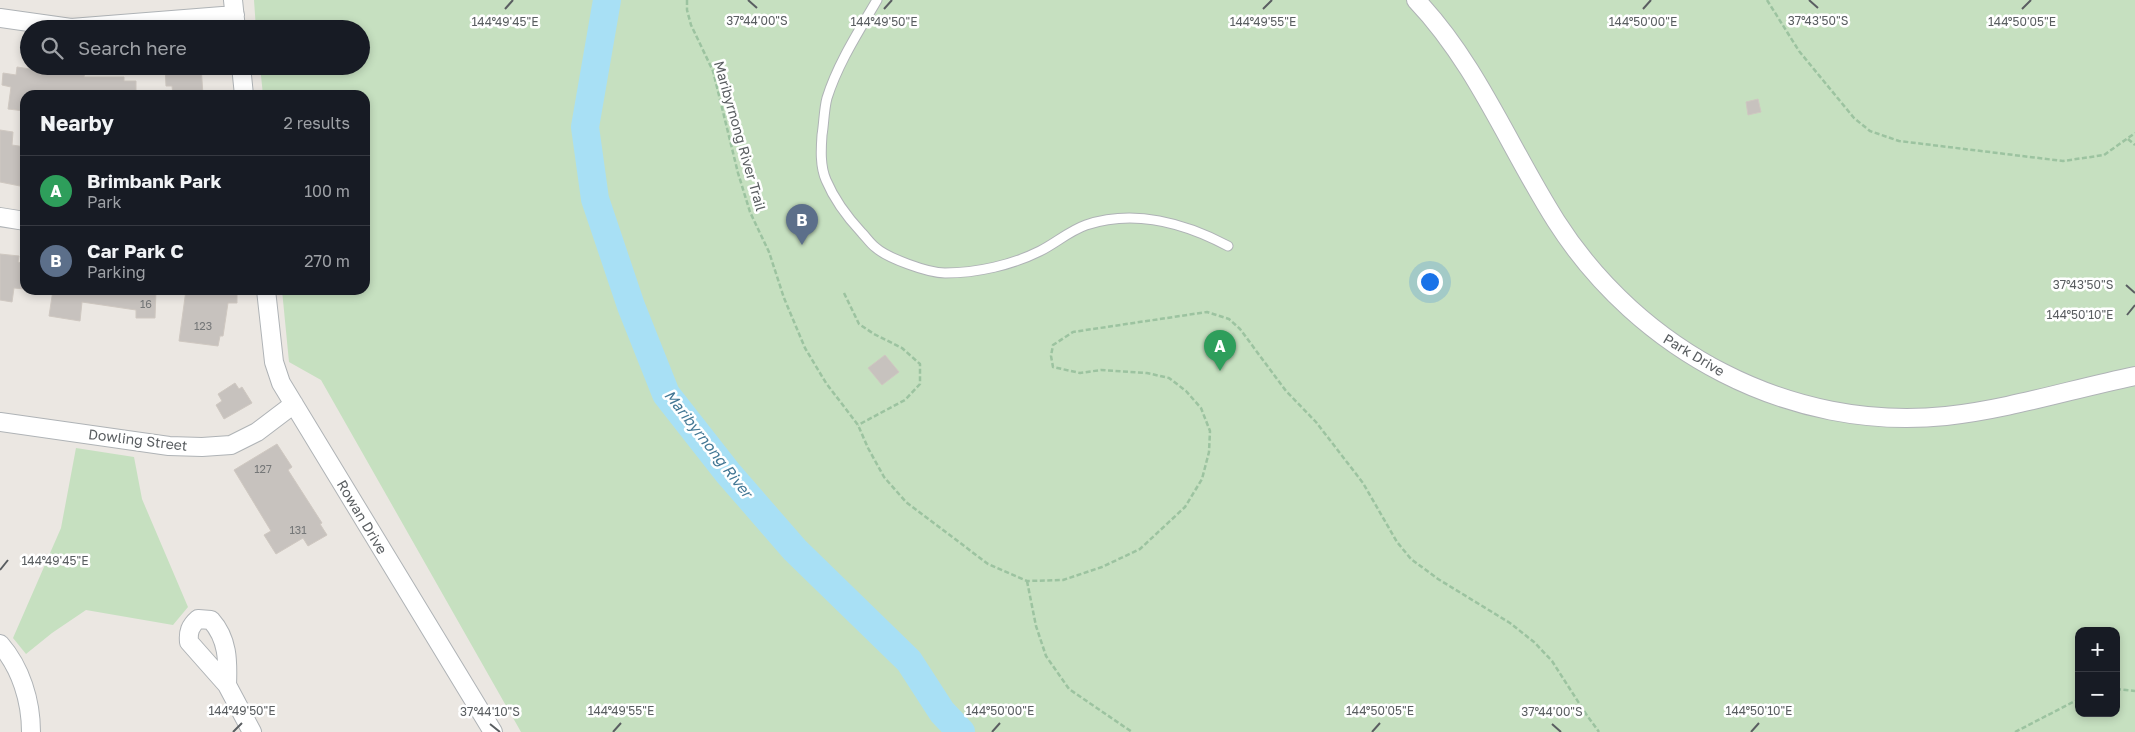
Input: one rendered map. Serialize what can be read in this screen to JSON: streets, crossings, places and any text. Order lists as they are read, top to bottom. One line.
{"streets":{"street":["Park Drive","Dowling Street","Rowan Drive"],"path":["Maribyrnong River Trail"]},"crossings":[["Dowling Street","Rowan Drive"]],"water":["Maribyrnong River"],"house_numbers":["16","123","127","131"],"page":{"search":"Search here","heading":["Nearby","2 results"],"list":[{"mark":"A","name":"Brimbank Park","note":"Park","value":"100 m"},{"mark":"B","name":"Car Park C","note":"Parking","value":"270 m"}],"pins":["B","A"],"map_buttons":["+","−"]},"coordinates":["37°44'00\"S","37°43'50\"S","144°49'45\"E","144°49'50\"E","144°49'55\"E","144°50'00\"E","144°50'05\"E","144°50'10\"E","37°44'10\"S"]}
